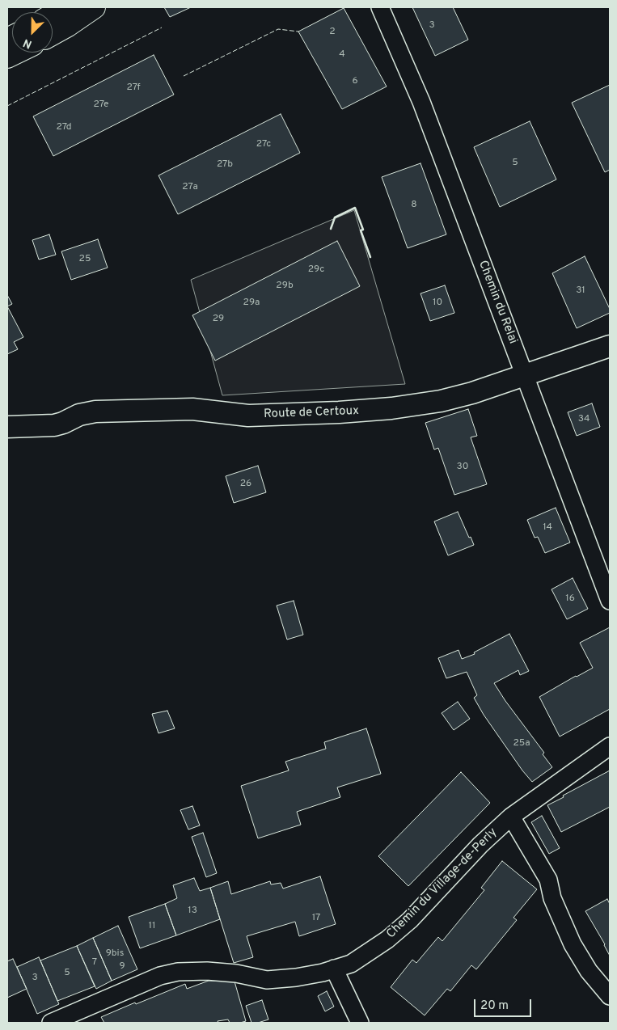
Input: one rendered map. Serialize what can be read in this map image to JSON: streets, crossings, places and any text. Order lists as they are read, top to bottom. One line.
{"streets":{"street":["Chemin du Relai","Route de Certoux","Chemin du Village-de-Perly"]},"crossings":[["Chemin du Relai","Route de Certoux"]],"house_numbers":["3","2","4","6","27f","27e","27d","27c","5","27b","27a","8","25","29c","29b","31","29a","10","29","34","30","26","14","16","25a","13","17","11","9bis","7","9","5","3"],"scale_bar":"20 m","north":"bottom left"}
